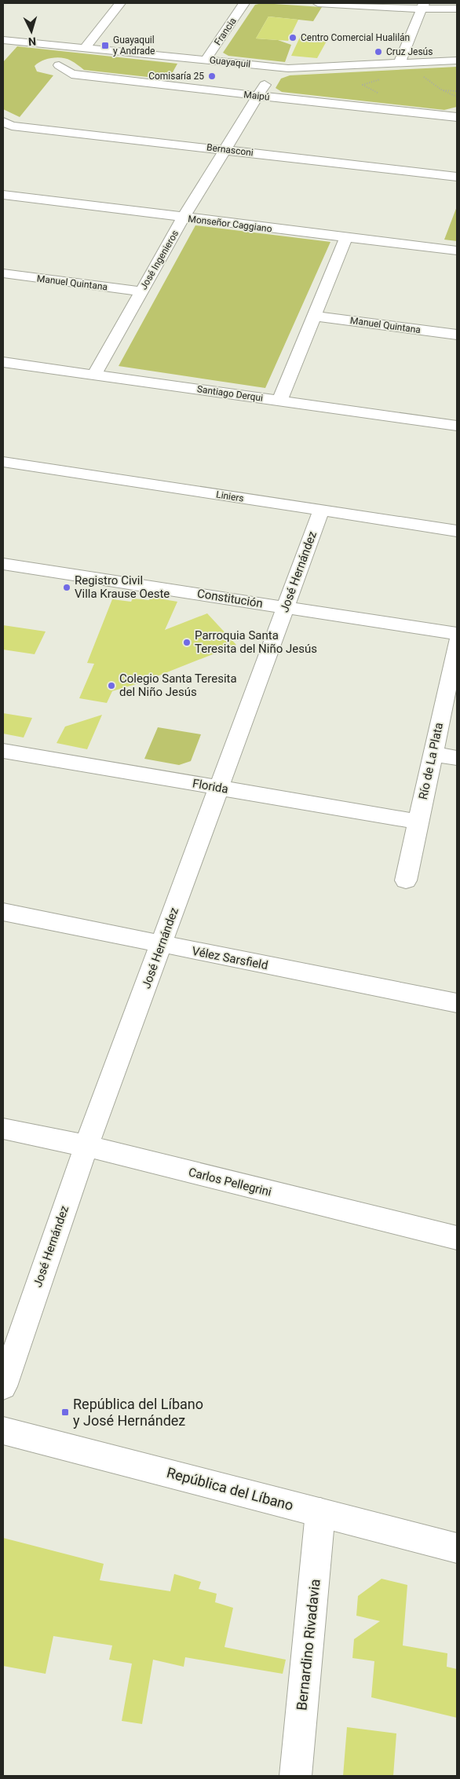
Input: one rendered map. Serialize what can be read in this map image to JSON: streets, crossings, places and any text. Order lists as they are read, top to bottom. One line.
{"streets":{"street":["Francia","Guayaquil","Maipú","Bernasconi","Monseñor Caggiano","José Ingenieros","Manuel Quintana","Santiago Derqui","Liniers","José Hernández","Constitución","Río de La Plata","Florida","Vélez Sarsfield","Carlos Pellegrini","República del Líbano","Bernardino Rivadavia"]},"crossings":[["Francia","Guayaquil"],["Guayaquil","José Ingenieros"],["Maipú","José Ingenieros"],["Bernasconi","José Ingenieros"],["Monseñor Caggiano","José Ingenieros"],["José Ingenieros","Manuel Quintana"],["José Ingenieros","Santiago Derqui"],["Liniers","José Hernández"],["José Hernández","Constitución"],["José Hernández","Florida"],["José Hernández","Vélez Sarsfield"],["José Hernández","Carlos Pellegrini"],["Río de La Plata","Florida"],["República del Líbano","Bernardino Rivadavia"]],"places":{"other":["Centro Comercial Hualilán","Cruz Jesús","Comisaría 25","Registro Civil Villa Krause Oeste","Parroquia Santa Teresita del Niño Jesús","Colegio Santa Teresita del Niño Jesús"],"transit":["Guayaquil y Andrade","República del Líbano y José Hernández"]},"north":"bottom"}
